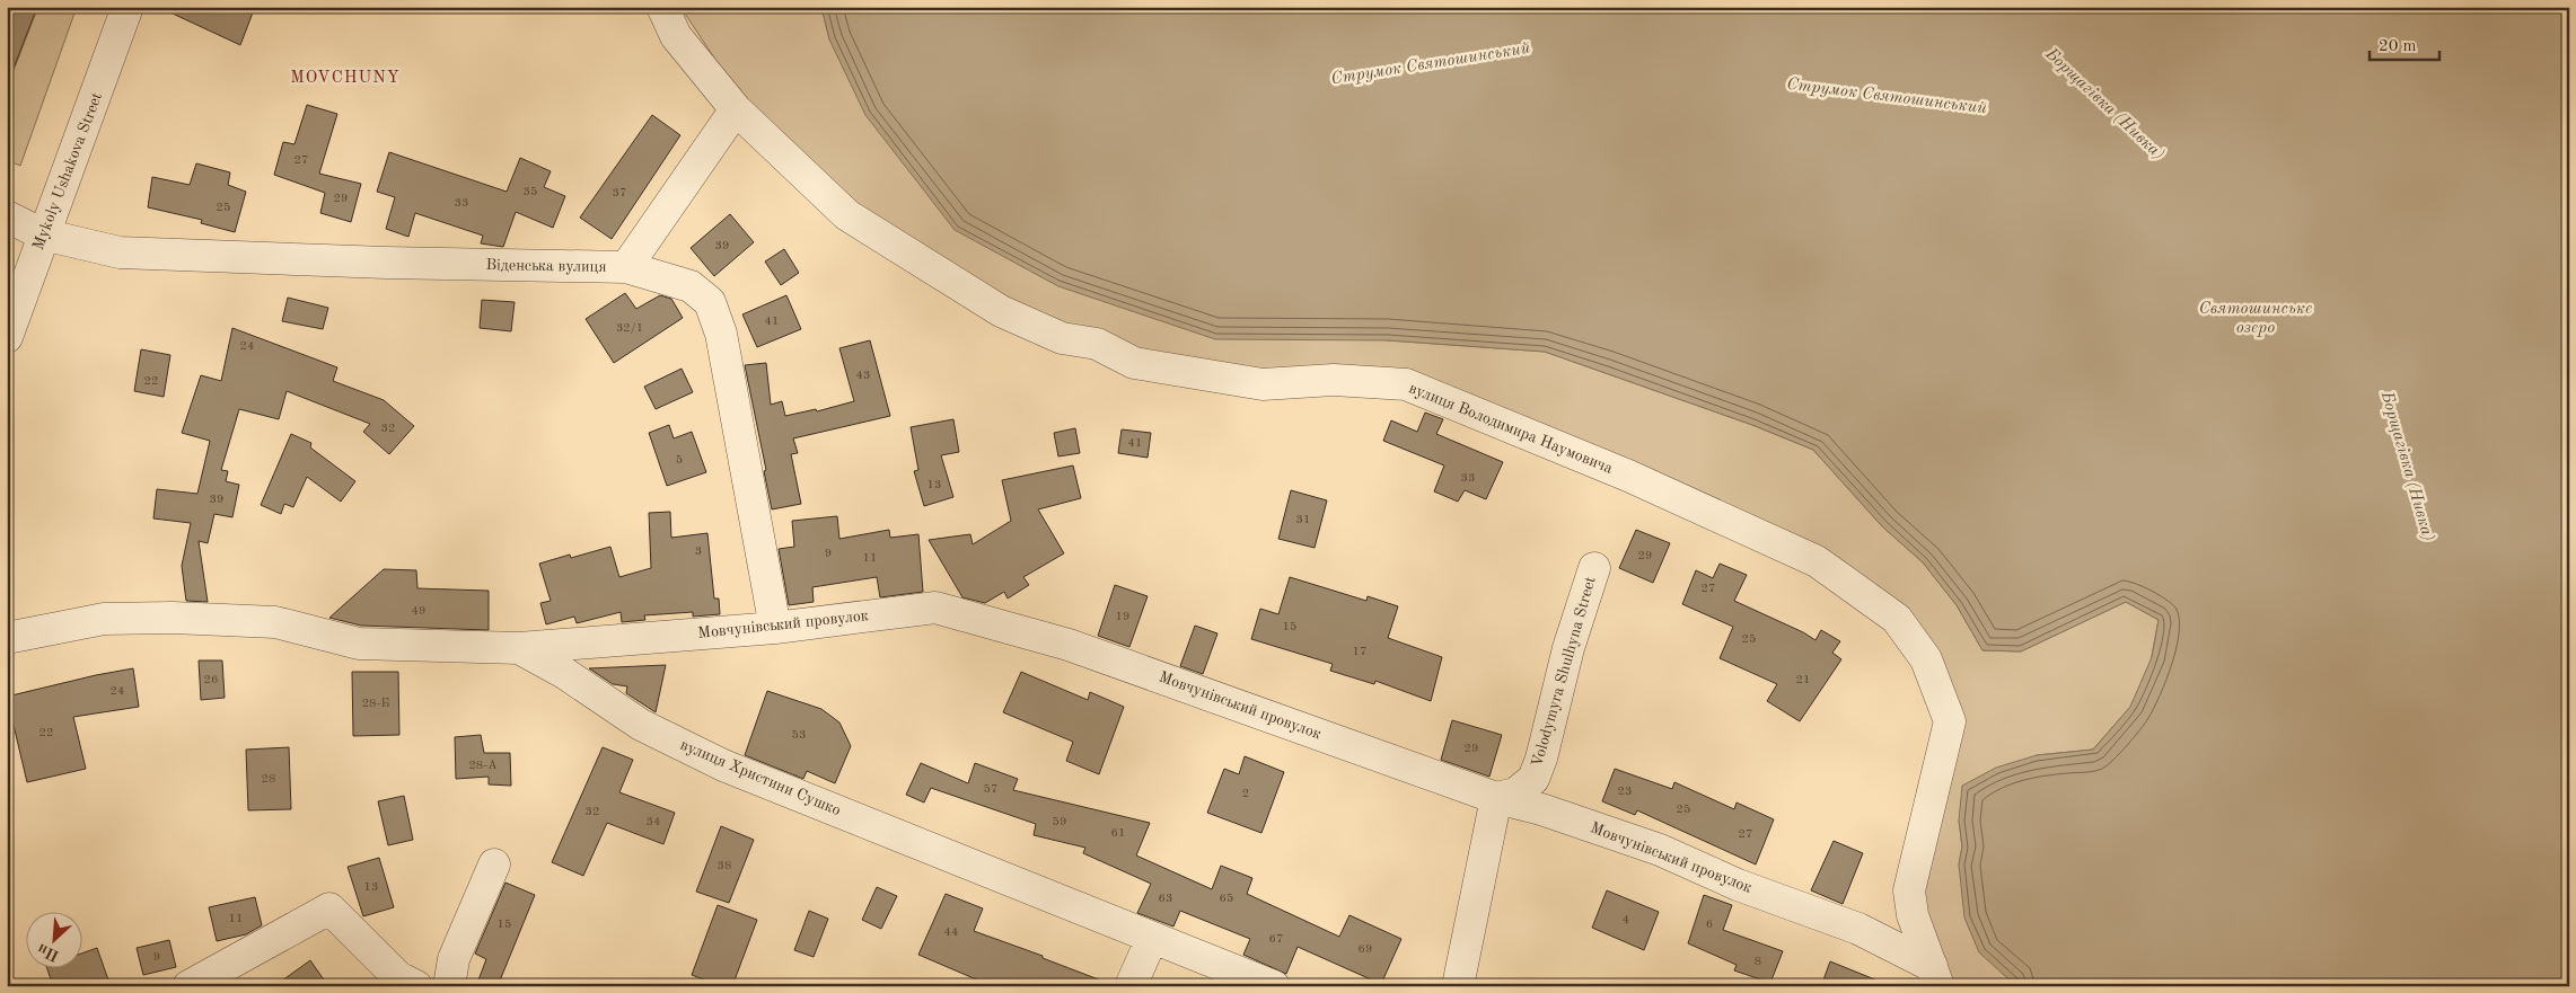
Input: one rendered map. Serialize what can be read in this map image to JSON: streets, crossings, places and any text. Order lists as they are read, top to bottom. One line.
{"streets":{"street":["Mykoly Ushakova Street","Віденська вулиця","вулиця Володимира Наумовича","Мовчунівський провулок","Volodymyra Shulhyna Street","вулиця Христини Сушко"]},"crossings":[["Mykoly Ushakova Street","Віденська вулиця"],["Віденська вулиця","Мовчунівський провулок"],["вулиця Володимира Наумовича","Мовчунівський провулок"],["Мовчунівський провулок","Volodymyra Shulhyna Street"],["Мовчунівський провулок","вулиця Христини Сушко"]],"districts":["MOVCHUNY"],"water":["Струмок Святошинський","Борщагівка (Нивка)","Святошинське озеро"],"house_numbers":["27","35","37","29","33","25","39","41","32/1","24","43","22","32","41","5","33","13","39","31","3","9","29","11","27","49","19","15","25","17","26","21","24","28-Б","22","53","29","28-А","28","57","23","2","25","32","34","59","61","27","38","13","63","65","11","4","15","6","44","67","69","9","8"],"scale_bar":"20 m","north":"bottom left"}
